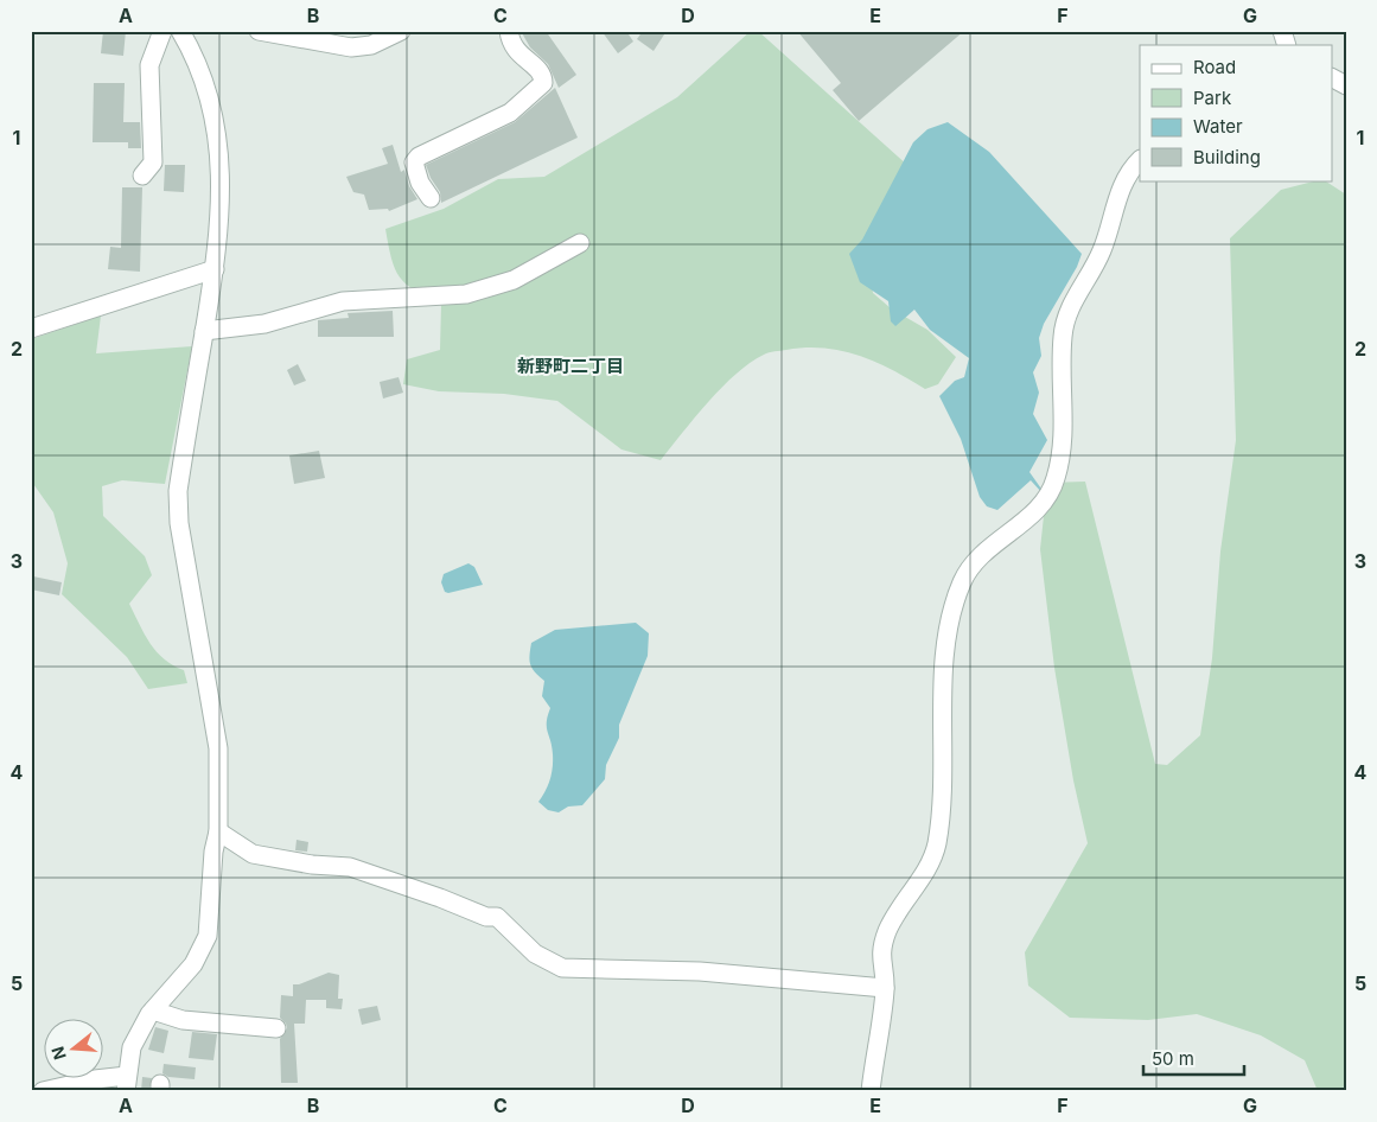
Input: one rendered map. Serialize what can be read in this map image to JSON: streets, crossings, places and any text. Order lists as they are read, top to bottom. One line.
{"districts":["新野町二丁目"],"legend":["Road","Park","Water","Building"],"scale_bar":"50 m","north":"left","grid":{"columns":["A","B","C","D","E","F","G"],"rows":["1","2","3","4","5"]}}
